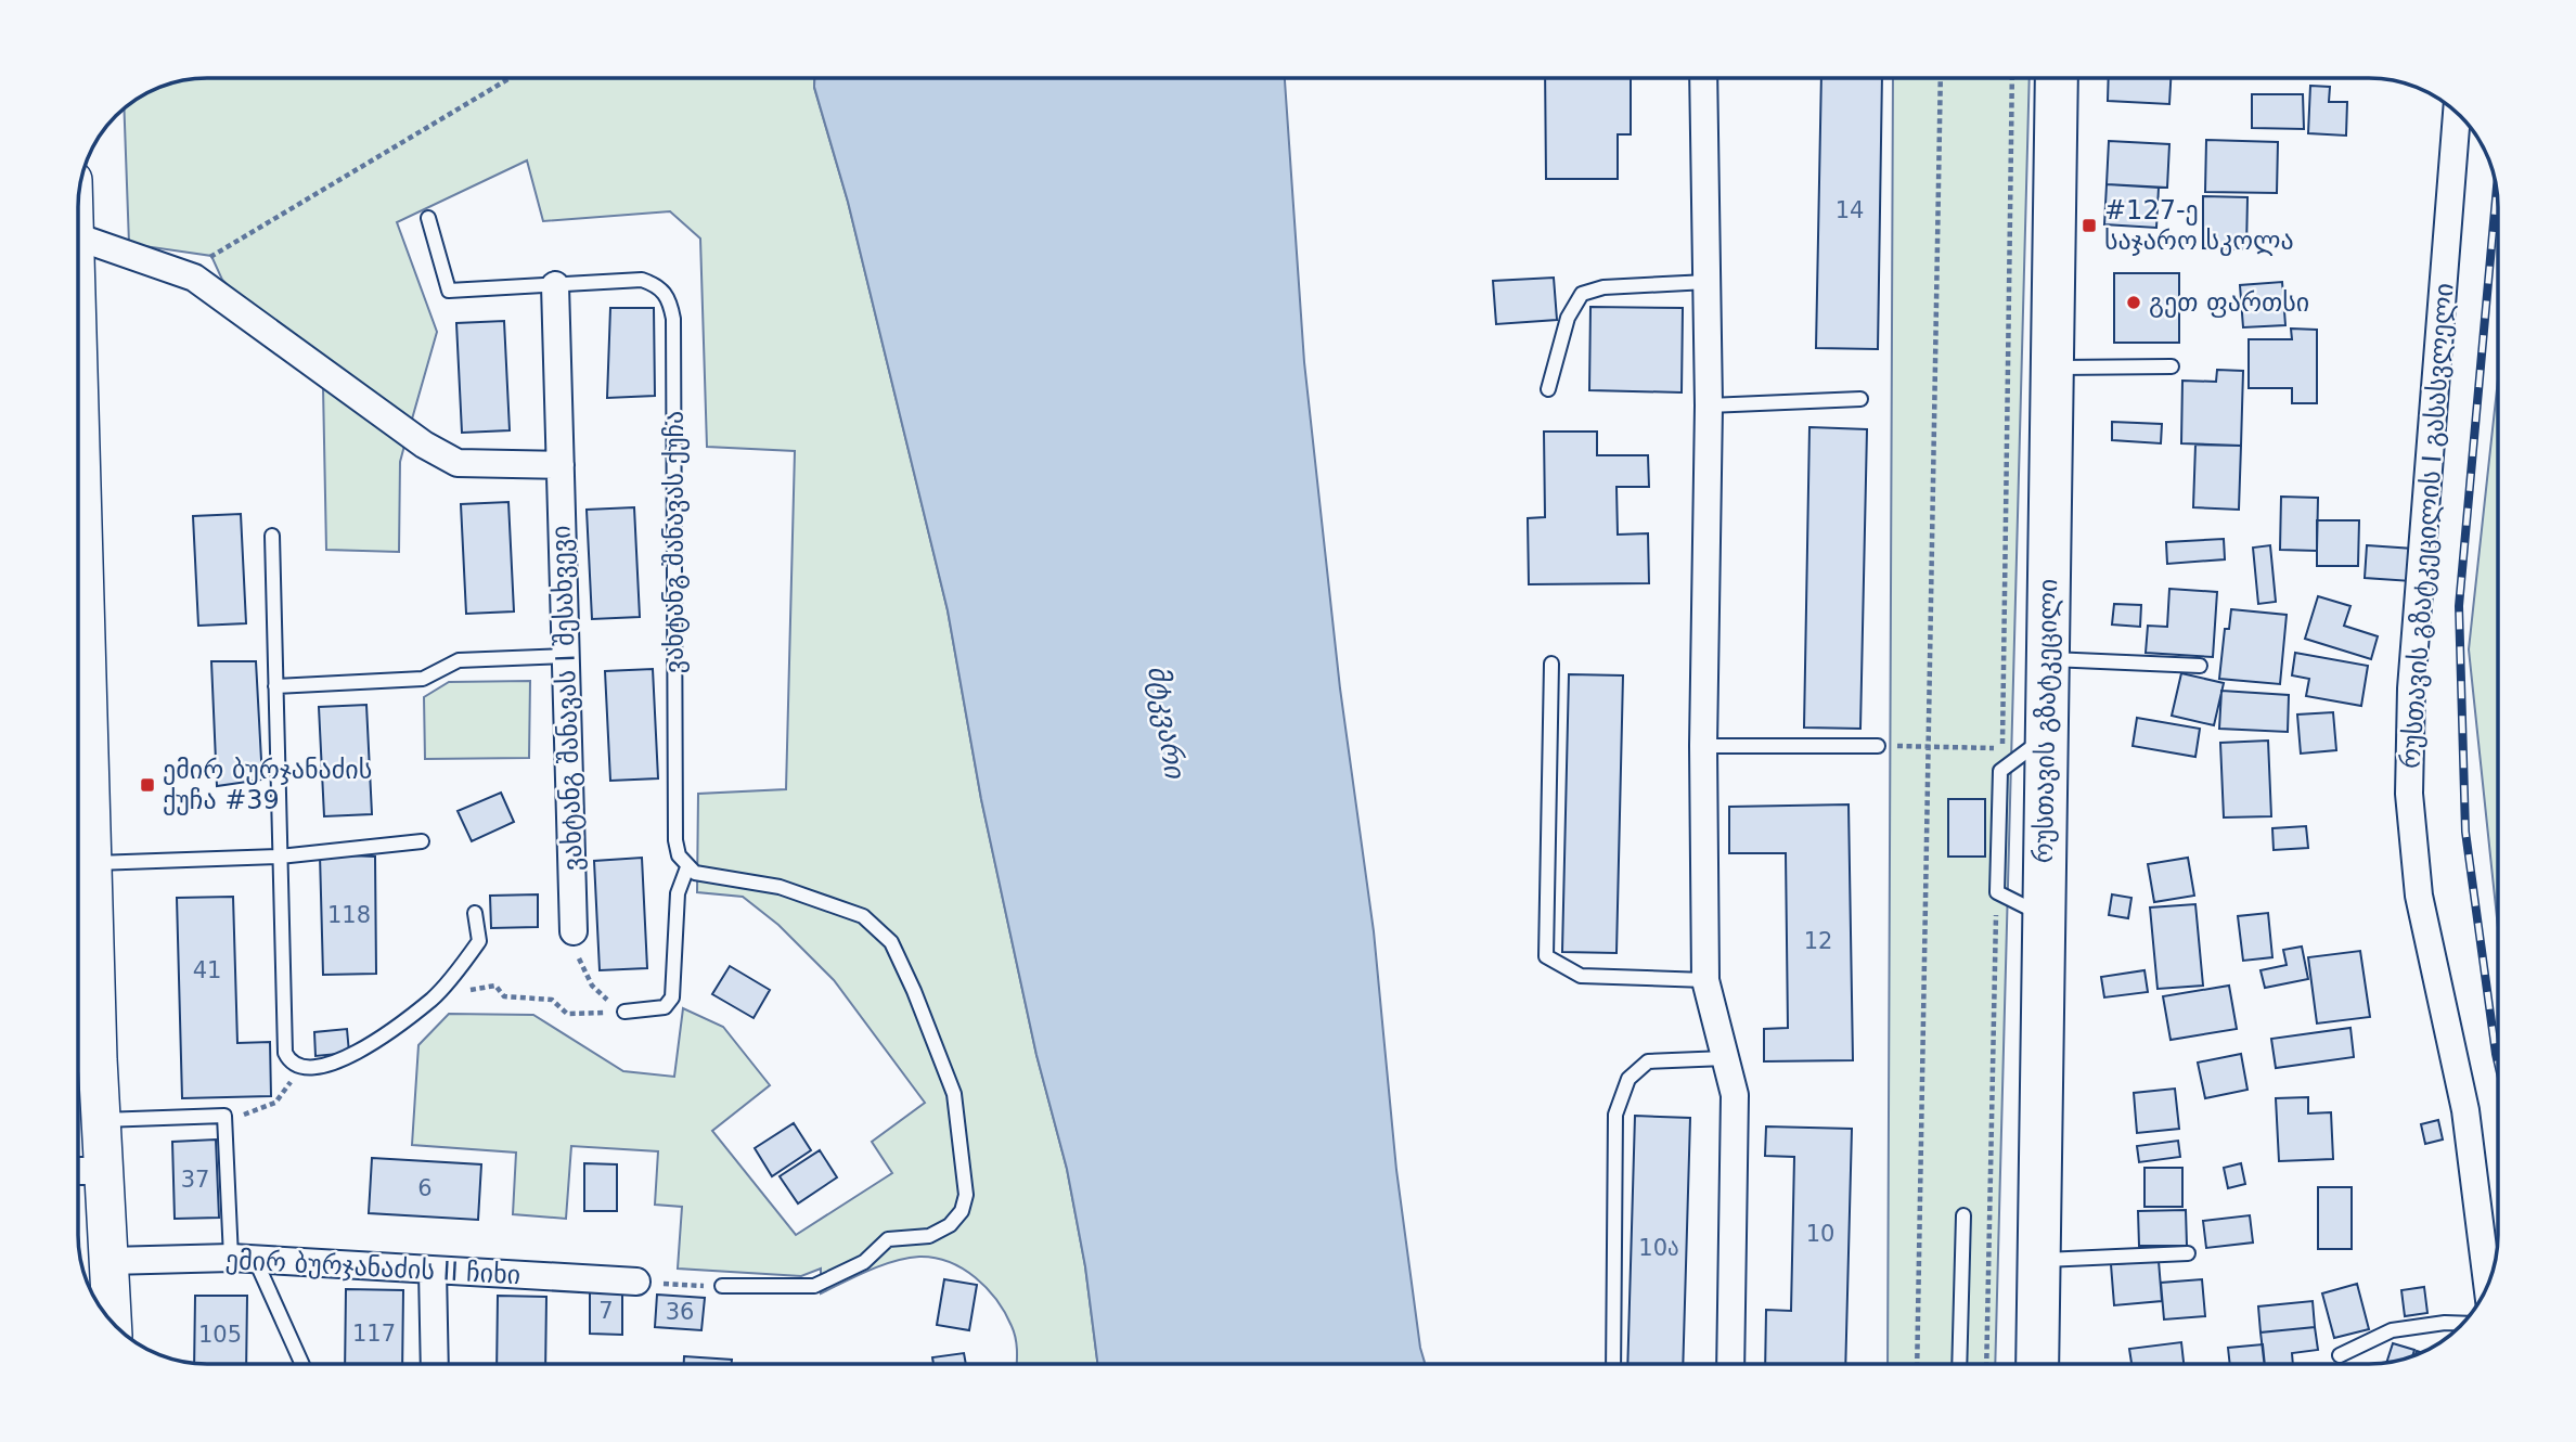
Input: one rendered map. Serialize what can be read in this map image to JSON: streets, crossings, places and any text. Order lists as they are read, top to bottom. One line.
{"streets":{"highway":["რუსთავის გზატკეცილი"],"street":["რუსთავის გზატკეცილის I გასასვლელი","ვახტანგ შანავას I შესახვევი","ემირ ბურჯანაძის II ჩიხი"],"lane":["ვახტანგ შანავას ქუჩა"]},"water":["მტკვარი"],"places":{"transit":["#127-ე საჯარო სკოლა","ემირ ბურჯანაძის ქუჩა #39"],"other":["გეთ ფართსი"]},"house_numbers":["14","118","12","41","37","6","10","10ა","7","36","117","105"]}
